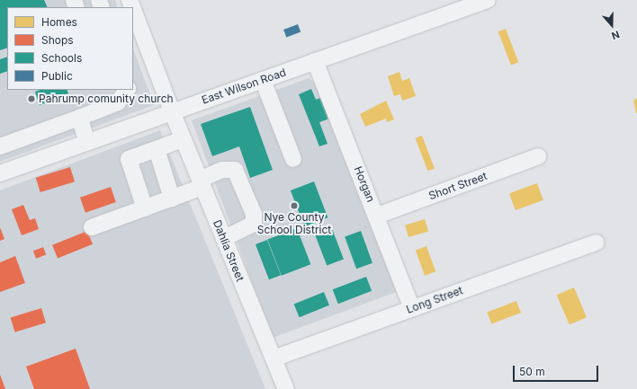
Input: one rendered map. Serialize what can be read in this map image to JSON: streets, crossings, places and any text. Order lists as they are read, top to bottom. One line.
{"streets":{"street":["East Wilson Road","Horgan","Short Street","Dahlia Street","Long Street"]},"crossings":[["East Wilson Road","Horgan"],["East Wilson Road","Dahlia Street"],["Horgan","Short Street"],["Horgan","Long Street"],["Dahlia Street","Long Street"]],"places":["Pahrump comunity church","Nye County School District"],"legend":["Homes","Shops","Schools","Public"],"scale_bar":"50 m","north":"bottom"}
